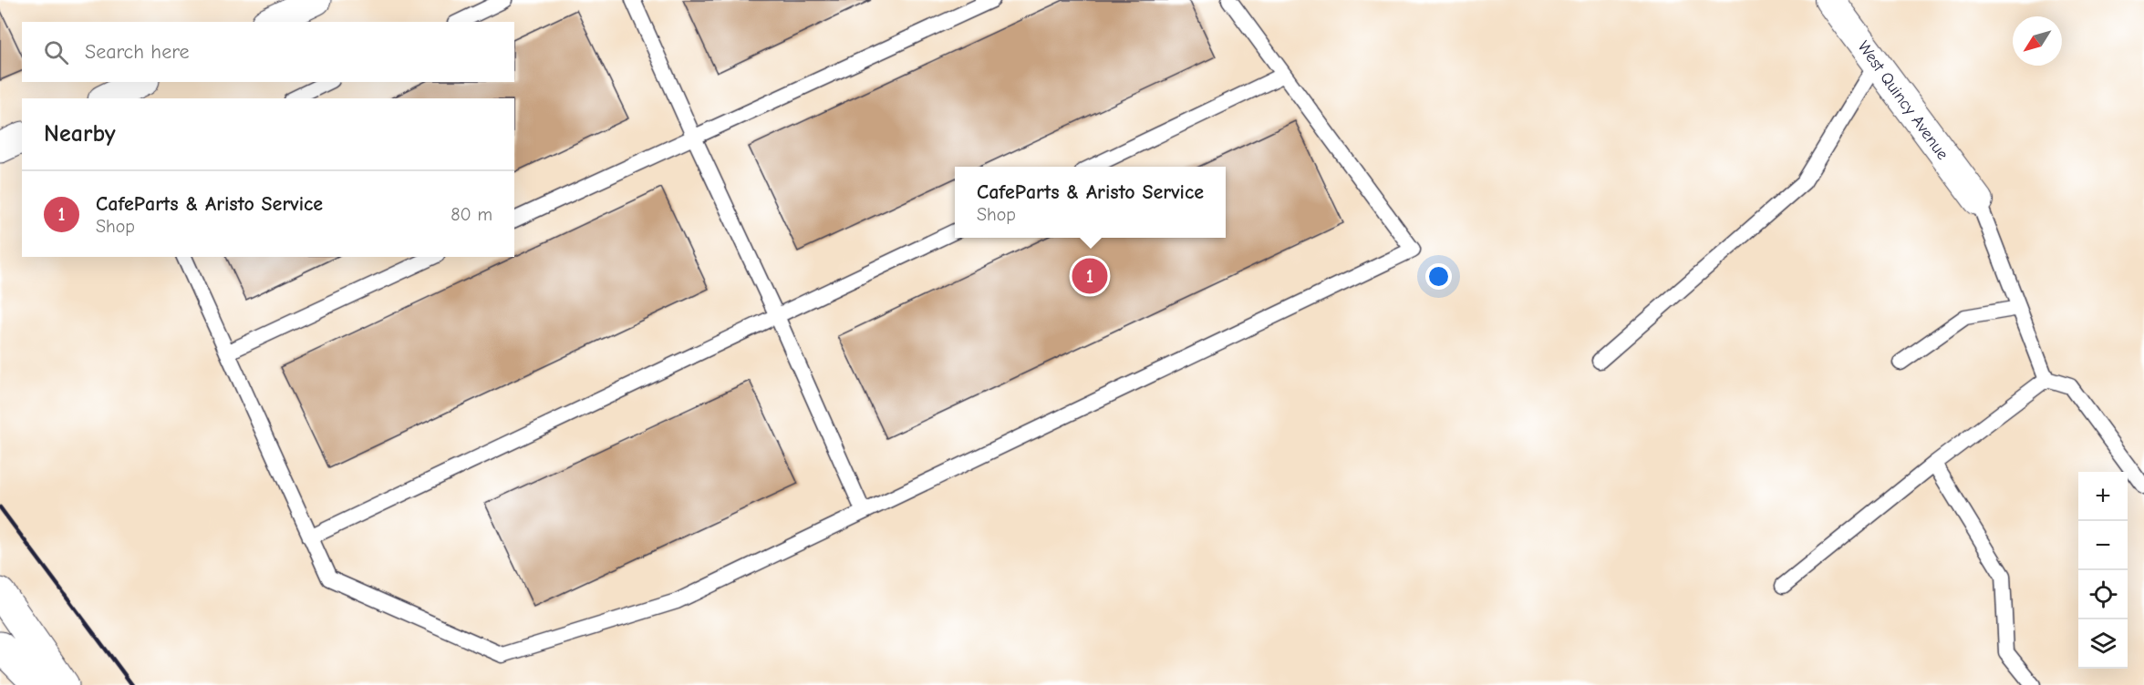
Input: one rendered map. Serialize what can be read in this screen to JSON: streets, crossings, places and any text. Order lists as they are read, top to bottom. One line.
{"streets":{"street":["West Quincy Avenue"]},"north":"bottom left","page":{"search":"Search here","heading":"Nearby","popup":["CafeParts & Aristo Service","Shop"],"list":[{"mark":"1","name":"CafeParts & Aristo Service","note":"Shop","value":"80 m"}],"pins":"1","map_buttons":["+","−"]}}
